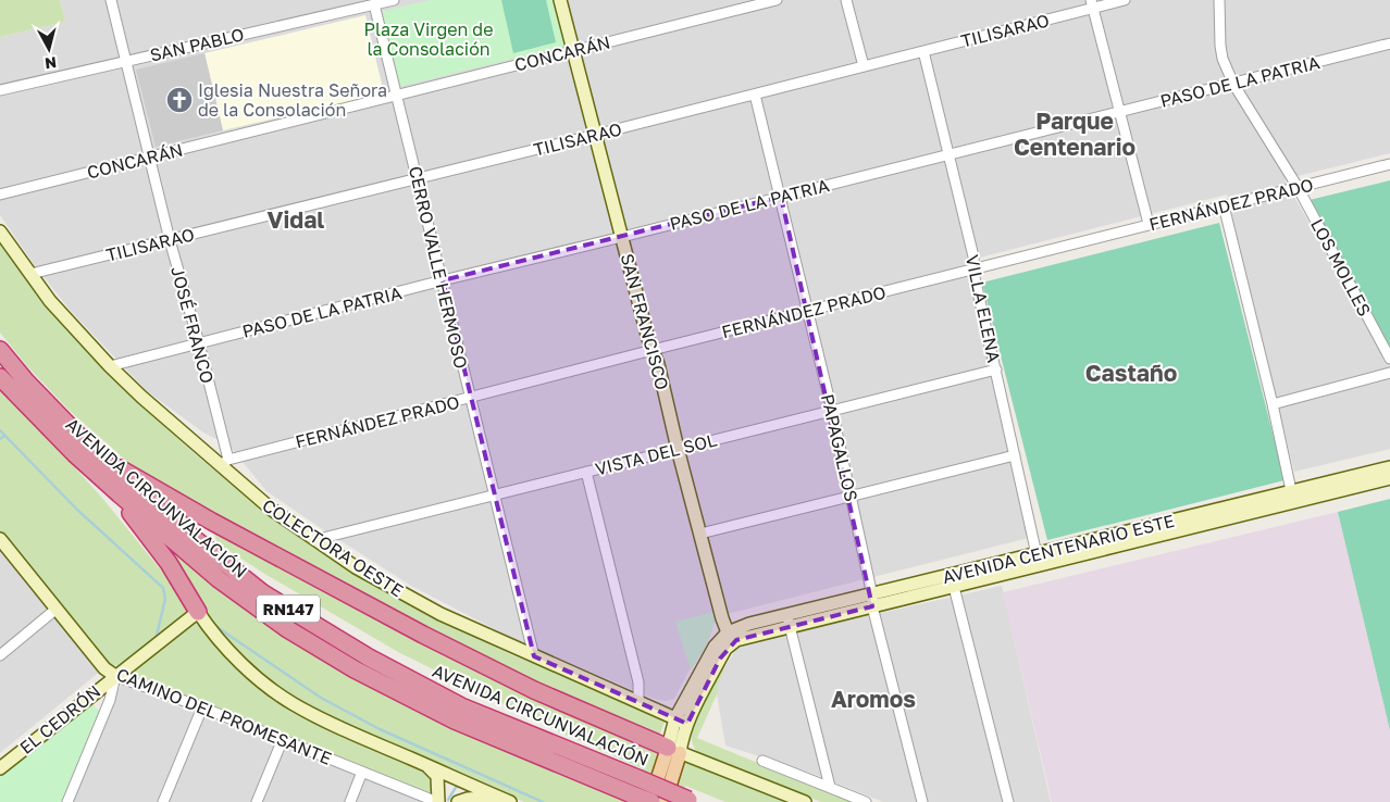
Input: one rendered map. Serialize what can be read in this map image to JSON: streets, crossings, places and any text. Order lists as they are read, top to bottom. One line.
{"streets":{"highway":["AVENIDA CIRCUNVALACIÓN","RN147"],"street":["TILISARAO","SAN PABLO","CONCARÁN","PASO DE LA PATRIA","FERNÁNDEZ PRADO","CERRO VALLE HERMOSO","LOS MOLLES","VILLA ELENA","SAN FRANCISCO","JOSÉ FRANCO","PAPAGALLOS","VISTA DEL SOL","COLECTORA OESTE","AVENIDA CENTENARIO ESTE","CAMINO DEL PROMESANTE","EL CEDRÓN"]},"crossings":[["TILISARAO","CERRO VALLE HERMOSO"],["TILISARAO","VILLA ELENA"],["TILISARAO","SAN FRANCISCO"],["TILISARAO","JOSÉ FRANCO"],["TILISARAO","PAPAGALLOS"],["TILISARAO","COLECTORA OESTE"],["SAN PABLO","CERRO VALLE HERMOSO"],["SAN PABLO","JOSÉ FRANCO"],["CONCARÁN","CERRO VALLE HERMOSO"],["CONCARÁN","SAN FRANCISCO"],["CONCARÁN","JOSÉ FRANCO"],["PASO DE LA PATRIA","CERRO VALLE HERMOSO"],["PASO DE LA PATRIA","LOS MOLLES"],["PASO DE LA PATRIA","VILLA ELENA"],["PASO DE LA PATRIA","SAN FRANCISCO"],["PASO DE LA PATRIA","JOSÉ FRANCO"],["PASO DE LA PATRIA","PAPAGALLOS"],["PASO DE LA PATRIA","COLECTORA OESTE"],["FERNÁNDEZ PRADO","CERRO VALLE HERMOSO"],["FERNÁNDEZ PRADO","LOS MOLLES"],["FERNÁNDEZ PRADO","VILLA ELENA"],["FERNÁNDEZ PRADO","SAN FRANCISCO"],["FERNÁNDEZ PRADO","JOSÉ FRANCO"],["FERNÁNDEZ PRADO","PAPAGALLOS"],["FERNÁNDEZ PRADO","COLECTORA OESTE"],["CERRO VALLE HERMOSO","VISTA DEL SOL"],["CERRO VALLE HERMOSO","COLECTORA OESTE"],["VILLA ELENA","VISTA DEL SOL"],["VILLA ELENA","AVENIDA CENTENARIO ESTE"],["SAN FRANCISCO","VISTA DEL SOL"],["SAN FRANCISCO","AVENIDA CENTENARIO ESTE"],["JOSÉ FRANCO","COLECTORA OESTE"],["PAPAGALLOS","VISTA DEL SOL"],["PAPAGALLOS","AVENIDA CENTENARIO ESTE"],["VISTA DEL SOL","COLECTORA OESTE"],["CAMINO DEL PROMESANTE","EL CEDRÓN"]],"districts":["Parque Centenario","Vidal","Castaño","Aromos"],"parks":["Plaza Virgen de la Consolación"],"places":{"church":["Iglesia Nuestra Señora de la Consolación"]},"north":"bottom"}
